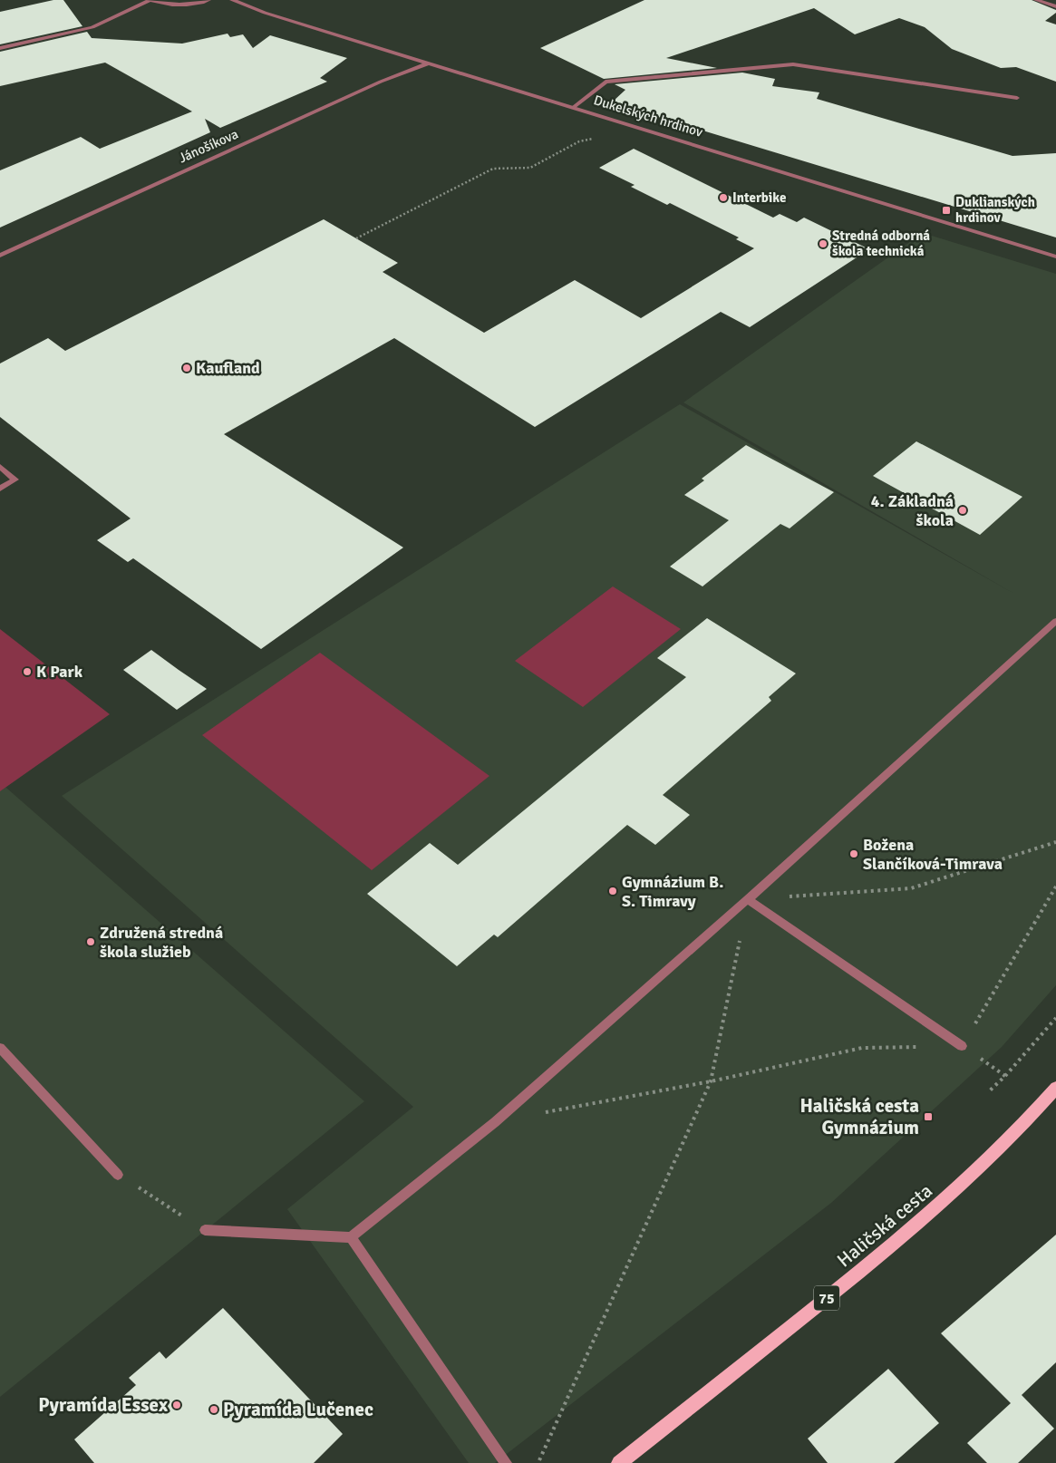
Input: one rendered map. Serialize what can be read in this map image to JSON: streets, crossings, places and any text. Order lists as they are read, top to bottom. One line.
{"streets":{"main road":["Haličská cesta","75"],"street":["Dukelských hrdinov","Jánošíkova"]},"crossings":[["Dukelských hrdinov","Jánošíkova"]],"places":{"other":["Interbike","Stredná odborná škola technická","Kaufland","4. Základná škola","K Park","Božena Slančíková-Timrava","Gymnázium B. S. Timravy","Združená stredná škola služieb","Pyramída Essex","Pyramída Lučenec"],"transit":["Duklianských hrdinov","Haličská cesta Gymnázium"]}}
